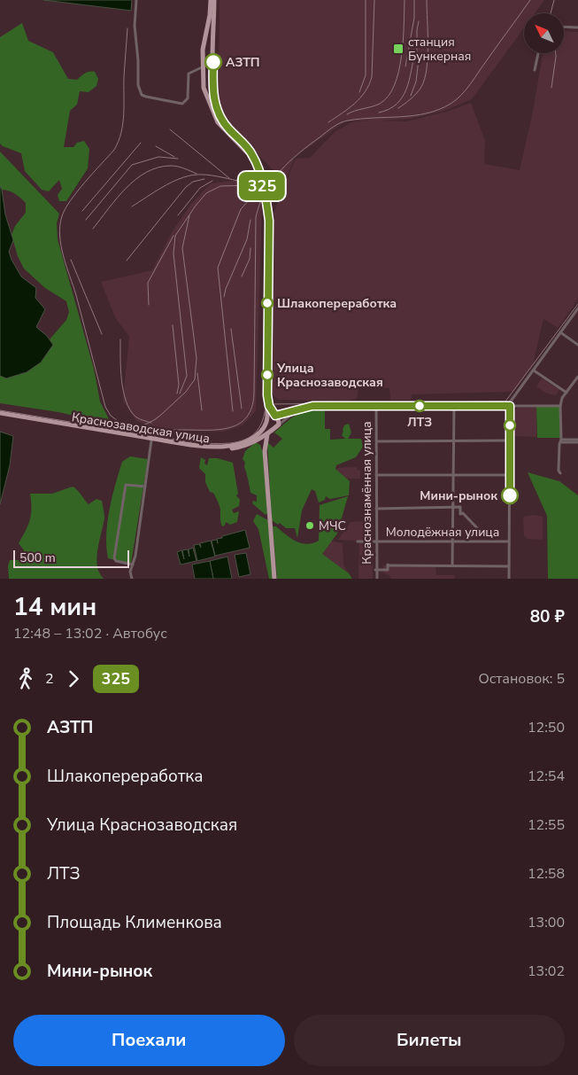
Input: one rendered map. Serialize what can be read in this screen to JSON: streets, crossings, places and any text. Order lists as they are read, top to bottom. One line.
{"streets":{"main road":["Краснозаводская улица"],"street":["Краснознамённая улица","Молодёжная улица"]},"crossings":[["Краснознамённая улица","Молодёжная улица"]],"places":{"transit":["станция Бункерная"],"other":["АЗТП","Шлакопереработка","Улица Краснозаводская","ЛТЗ","Мини-рынок","МЧС"]},"lines":["bus line 325"],"scale_bar":"500 m","north":"top left","page":{"on_map":"325","scale":"500 m","heading":["14 мин","12:48 – 13:02 · Автобус","80 ₽"],"legs":["2","325","Остановок: 5"],"list":[{"name":"АЗТП","value":"12:50"},{"name":"Шлакопереработка","value":"12:54"},{"name":"Улица Краснозаводская","value":"12:55"},{"name":"ЛТЗ","value":"12:58"},{"name":"Площадь Клименкова","value":"13:00"},{"name":"Мини-рынок","value":"13:02"}],"buttons":["Поехали","Билеты"]}}
